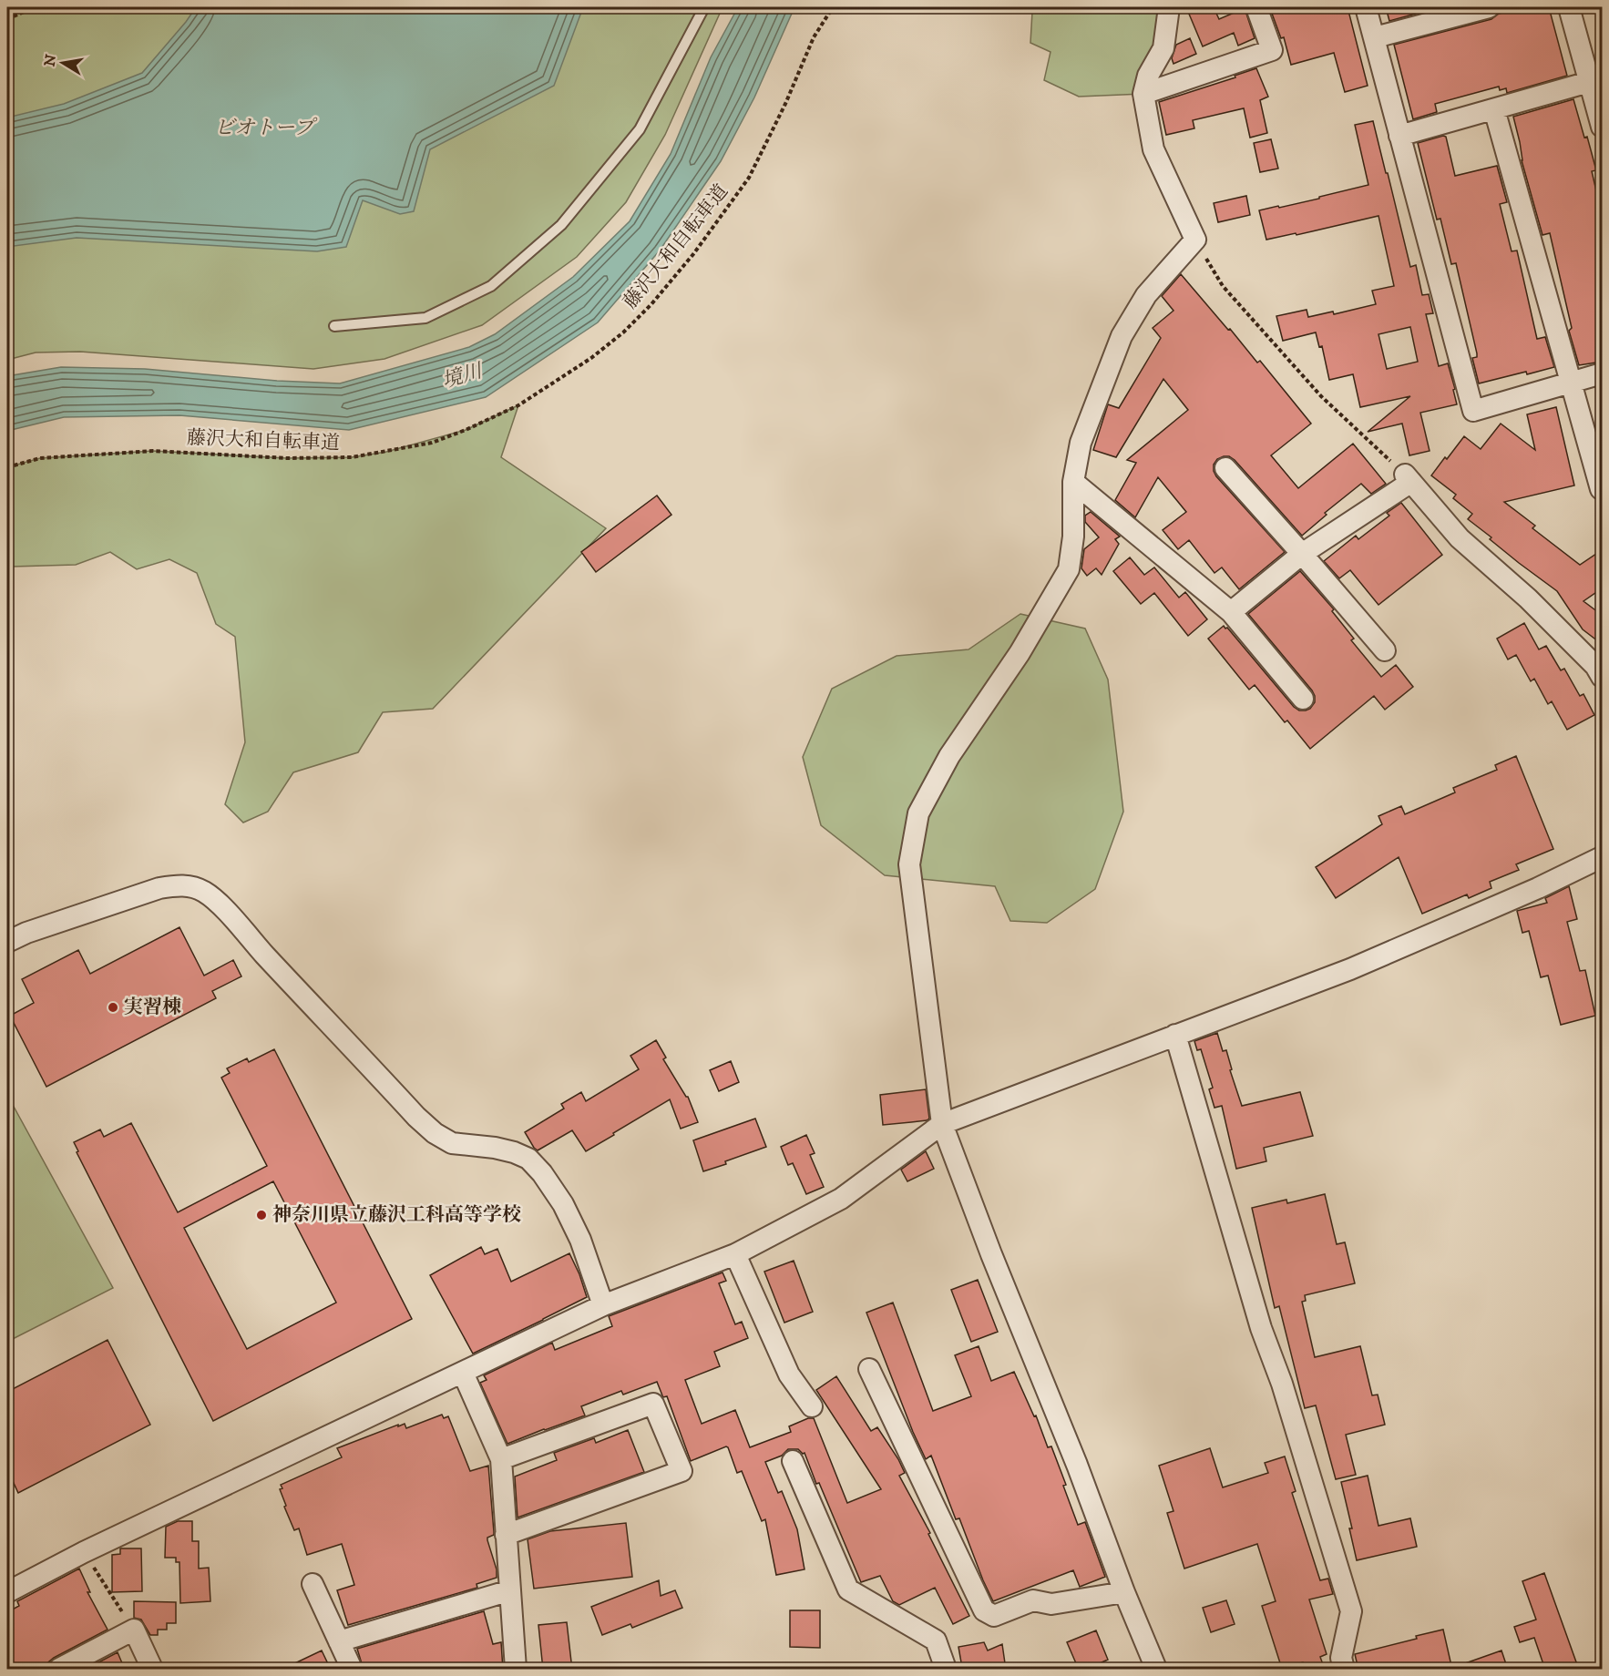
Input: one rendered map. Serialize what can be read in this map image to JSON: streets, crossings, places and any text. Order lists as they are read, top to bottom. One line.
{"streets":{"path":["藤沢大和自転車道"]},"water":["ビオトープ","境川"],"places":["実習棟","神奈川県立藤沢工科高等学校"],"north":"left"}
